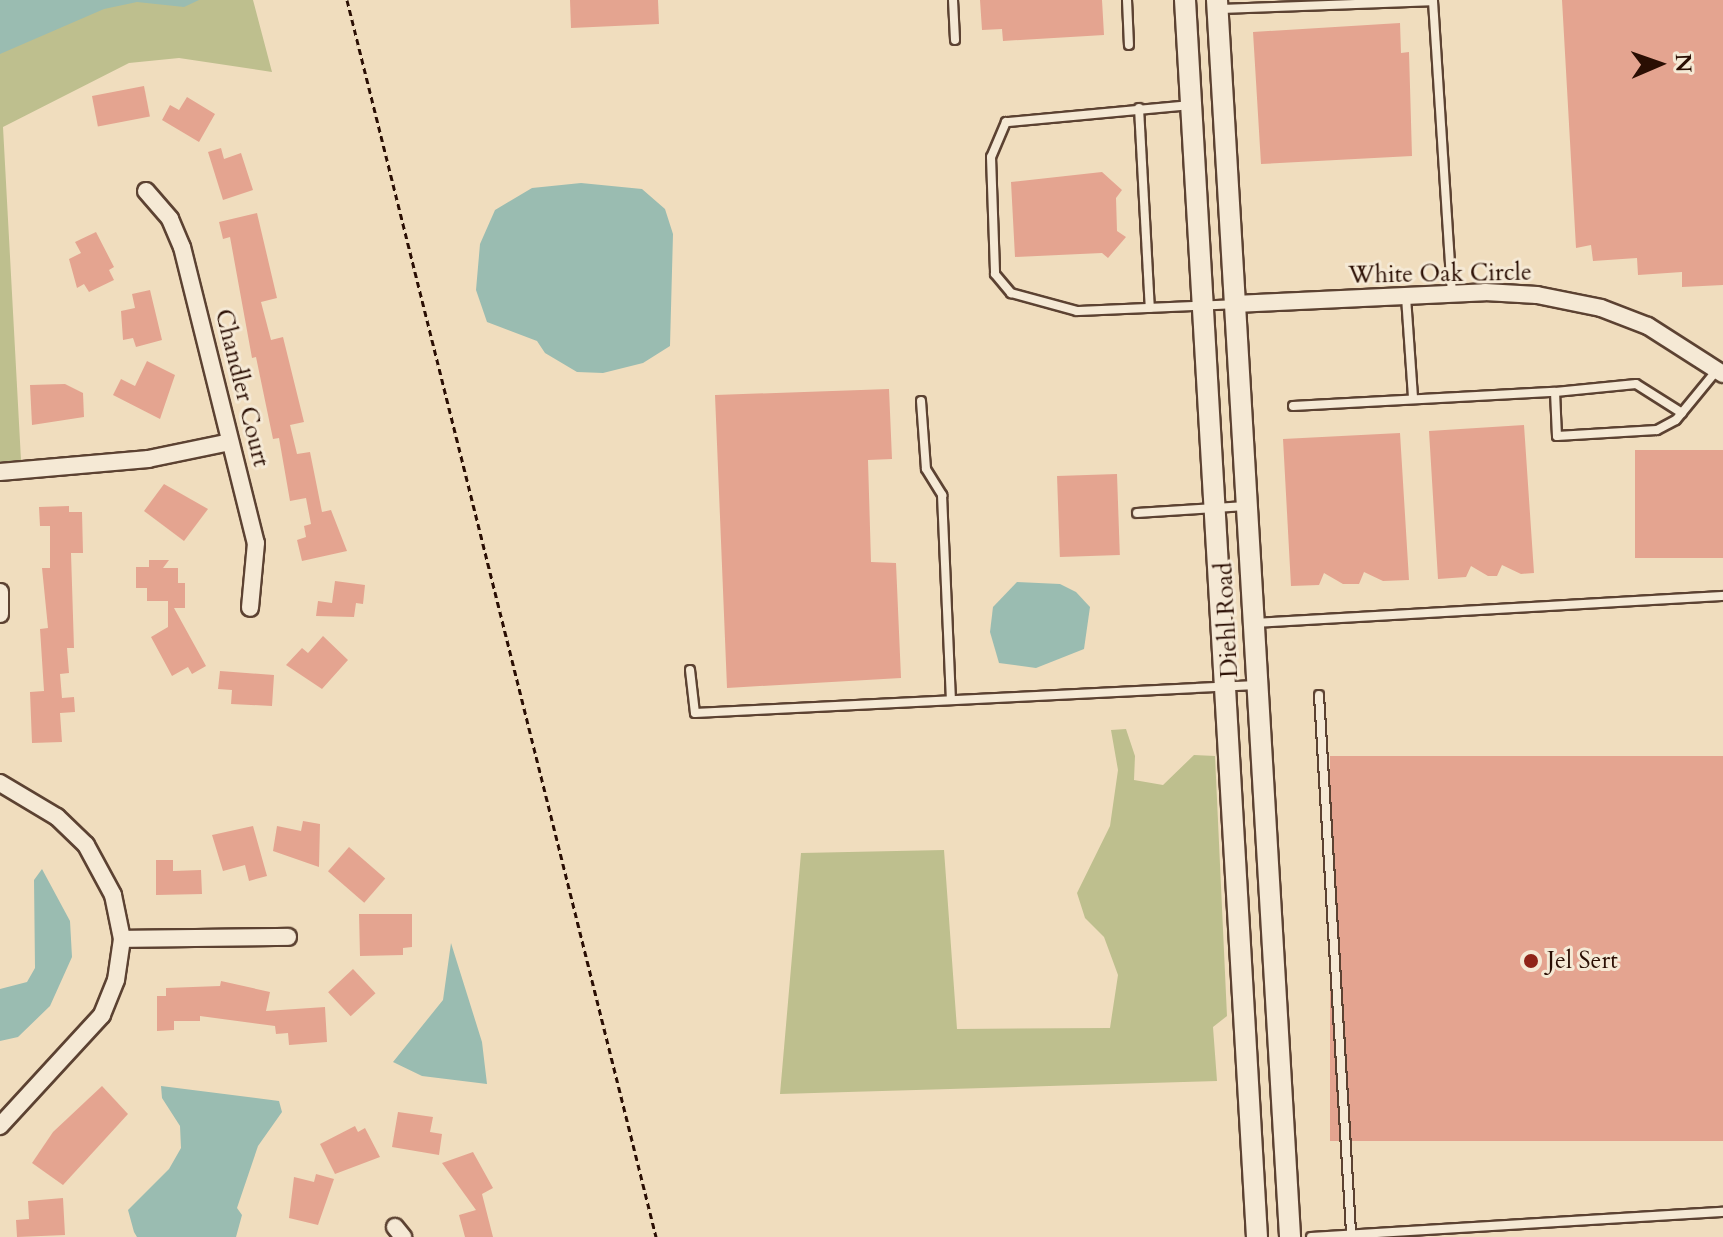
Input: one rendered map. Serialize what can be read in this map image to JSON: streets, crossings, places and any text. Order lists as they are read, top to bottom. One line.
{"streets":{"street":["White Oak Circle","Chandler Court","Diehl Road"]},"crossings":[["White Oak Circle","Diehl Road"]],"places":["Jel Sert"],"north":"right"}
